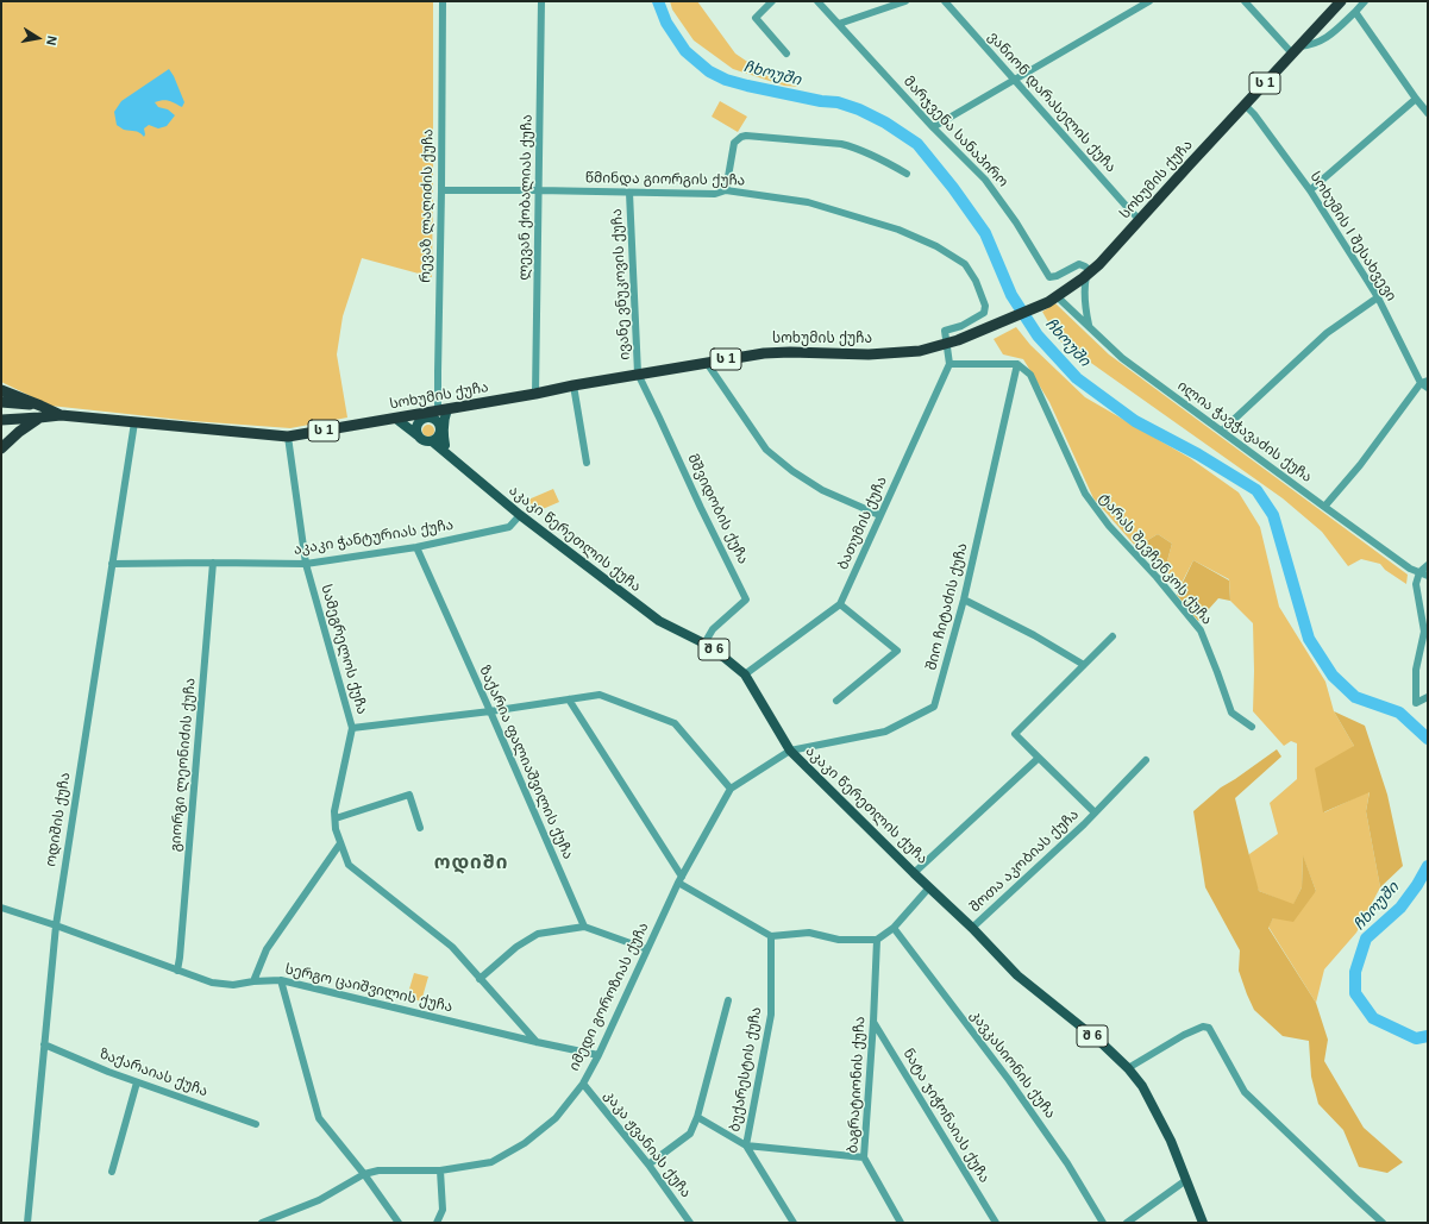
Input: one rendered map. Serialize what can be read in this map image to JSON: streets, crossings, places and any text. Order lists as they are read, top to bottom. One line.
{"streets":{"highway":["ს 1","სოხუმის ქუჩა"],"main road":["აკაკი წერეთლის ქუჩა","შ 6"],"street":["ვანიონ დარასელის ქუჩა","მარჯვენა სანაპირო","წმინდა გიორგის ქუჩა","ლევან ქობალიას ქუჩა","რევაზ ლაღიძის ქუჩა","სოხუმის I შესახვევი","ივანე ვნუკოვის ქუჩა","ილია ჭავჭავაძის ქუჩა","მშვიდობის ქუჩა","ბათუმის ქუჩა","აკაკი ჭანტურიას ქუჩა","ტარას შევჩენკოს ქუჩა","შიო ჩიტაძის ქუჩა","სამეგრელოს ქუჩა","ზაქარია ფალიაშვილის ქუჩა","გიორგი ლეონიძის ქუჩა","ოდიშის ქუჩა","შოთა აკობიას ქუჩა","სერგო ცაიშვილის ქუჩა","იმედი გოროზიას ქუჩა","კავკასიონის ქუჩა","ბუქარესტის ქუჩა","ზაქარაიას ქუჩა","ბაგრატიონის ქუჩა","ნატა ჯიჭონაიას ქუჩა","კაკა ჟვანიას ქუჩა"]},"crossings":[["ს 1","სოხუმის ქუჩა"],["ვანიონ დარასელის ქუჩა","სოხუმის ქუჩა"],["მარჯვენა სანაპირო","სოხუმის ქუჩა"],["წმინდა გიორგის ქუჩა","სოხუმის ქუჩა"],["წმინდა გიორგის ქუჩა","ლევან ქობალიას ქუჩა"],["წმინდა გიორგის ქუჩა","რევაზ ლაღიძის ქუჩა"],["წმინდა გიორგის ქუჩა","ივანე ვნუკოვის ქუჩა"],["სოხუმის ქუჩა","ლევან ქობალიას ქუჩა"],["სოხუმის ქუჩა","რევაზ ლაღიძის ქუჩა"],["სოხუმის ქუჩა","სოხუმის I შესახვევი"],["სოხუმის ქუჩა","ივანე ვნუკოვის ქუჩა"],["სოხუმის ქუჩა","ილია ჭავჭავაძის ქუჩა"],["სოხუმის ქუჩა","მშვიდობის ქუჩა"],["სოხუმის ქუჩა","სამეგრელოს ქუჩა"],["სოხუმის ქუჩა","შ 6"],["სოხუმის ქუჩა","ოდიშის ქუჩა"],["რევაზ ლაღიძის ქუჩა","შ 6"],["ივანე ვნუკოვის ქუჩა","მშვიდობის ქუჩა"],["მშვიდობის ქუჩა","აკაკი წერეთლის ქუჩა"],["ბათუმის ქუჩა","აკაკი წერეთლის ქუჩა"],["აკაკი ჭანტურიას ქუჩა","აკაკი წერეთლის ქუჩა"],["აკაკი ჭანტურიას ქუჩა","სამეგრელოს ქუჩა"],["აკაკი ჭანტურიას ქუჩა","ზაქარია ფალიაშვილის ქუჩა"],["აკაკი ჭანტურიას ქუჩა","გიორგი ლეონიძის ქუჩა"],["აკაკი ჭანტურიას ქუჩა","ოდიშის ქუჩა"],["აკაკი წერეთლის ქუჩა","შიო ჩიტაძის ქუჩა"],["აკაკი წერეთლის ქუჩა","შ 6"],["აკაკი წერეთლის ქუჩა","შოთა აკობიას ქუჩა"],["აკაკი წერეთლის ქუჩა","იმედი გოროზიას ქუჩა"],["ტარას შევჩენკოს ქუჩა","შიო ჩიტაძის ქუჩა"],["შიო ჩიტაძის ქუჩა","იმედი გოროზიას ქუჩა"],["სამეგრელოს ქუჩა","სერგო ცაიშვილის ქუჩა"],["გიორგი ლეონიძის ქუჩა","სერგო ცაიშვილის ქუჩა"],["ოდიშის ქუჩა","სერგო ცაიშვილის ქუჩა"],["ოდიშის ქუჩა","ზაქარაიას ქუჩა"],["სერგო ცაიშვილის ქუჩა","იმედი გოროზიას ქუჩა"],["იმედი გოროზიას ქუჩა","კაკა ჟვანიას ქუჩა"],["ბაგრატიონის ქუჩა","ნატა ჯიჭონაიას ქუჩა"]],"districts":["ოდიში"],"water":["ჩხოუში"],"north":"right"}
